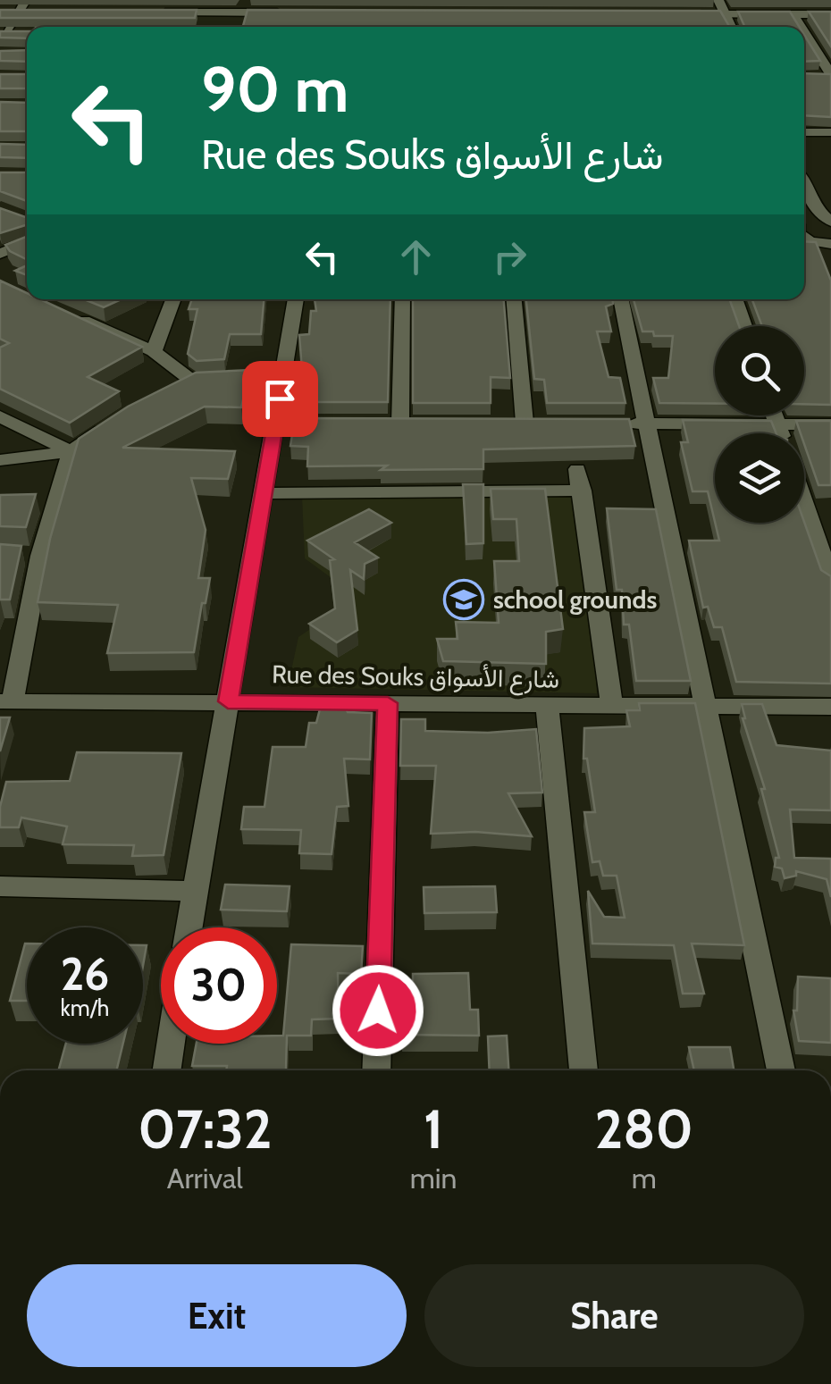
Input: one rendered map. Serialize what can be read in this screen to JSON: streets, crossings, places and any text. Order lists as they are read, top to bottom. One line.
{"streets":{"street":["Rue des Souks شارع الأسواق"]},"places":{"school or university":["school grounds"]},"page":{"turn":["90 m","Rue des Souks شارع الأسواق"],"speed":"26 km/h","limit":"30","eta":["07:32","Arrival","1","min","280","m"],"buttons":["Exit","Share"]}}
